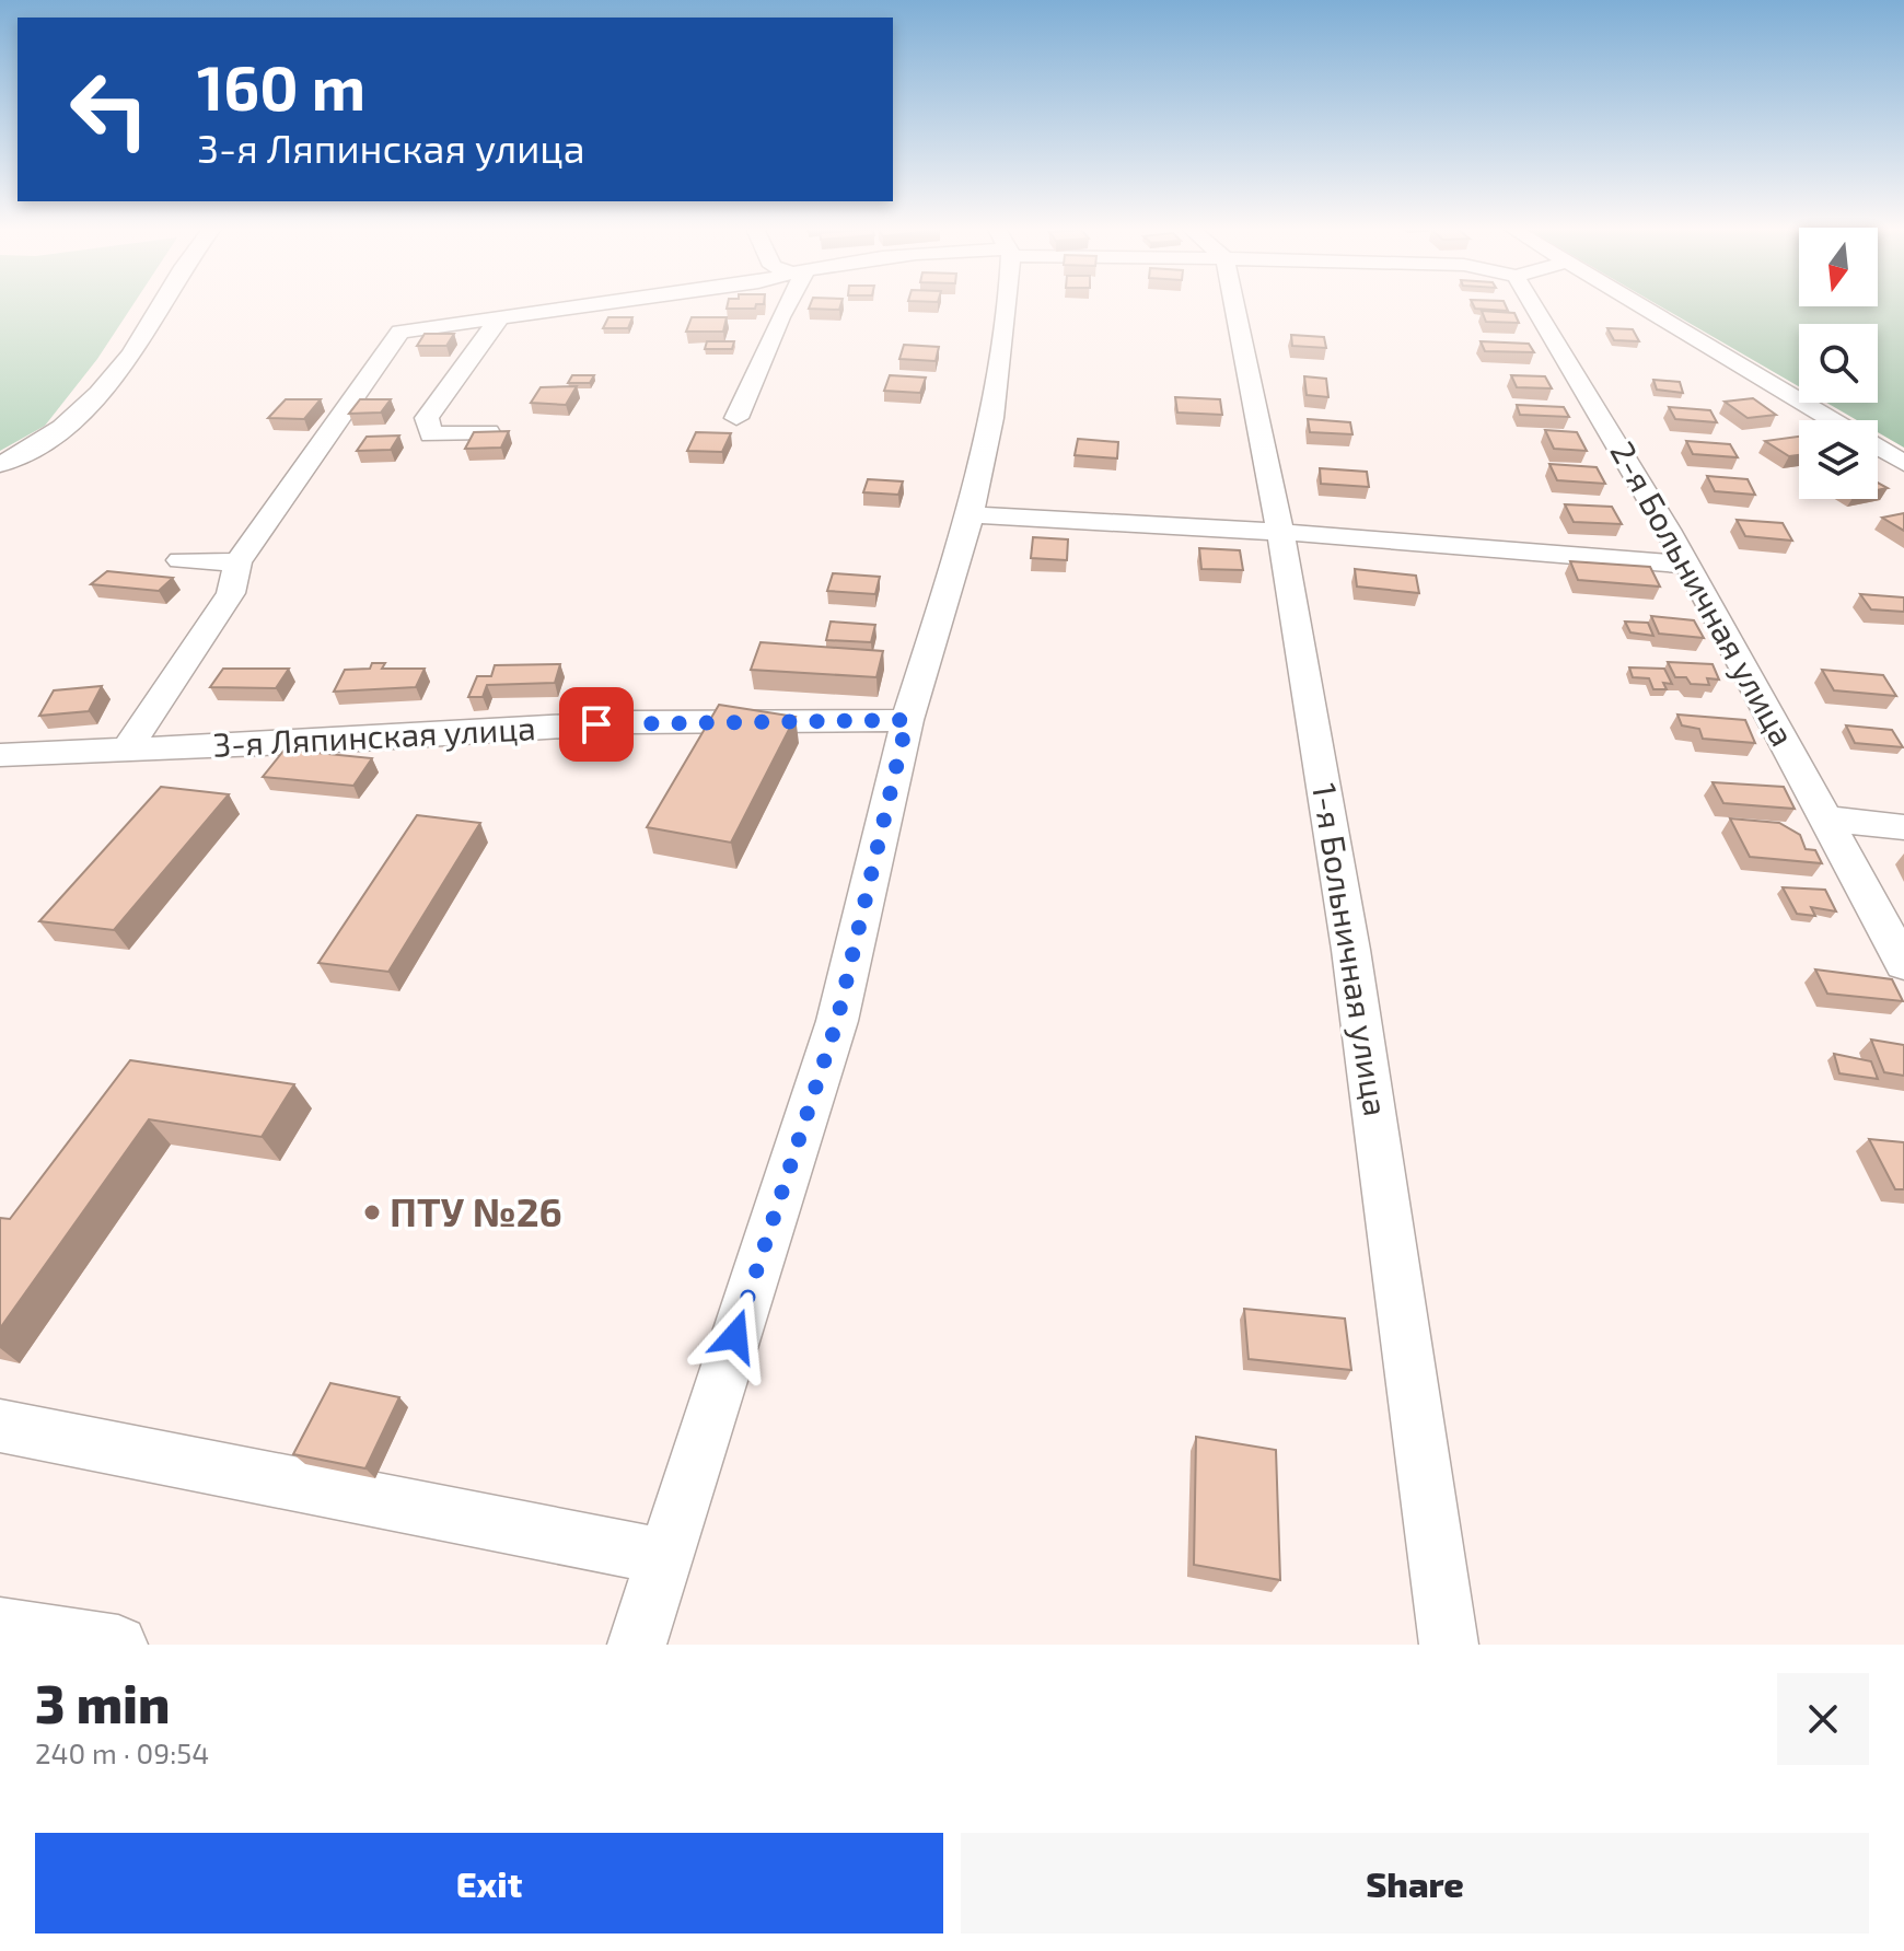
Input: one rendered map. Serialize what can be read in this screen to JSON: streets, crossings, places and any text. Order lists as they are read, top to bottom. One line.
{"streets":{"street":["2-я Больничная улица","3-я Ляпинская улица","1-я Больничная улица"]},"places":["ПТУ №26"],"north":"bottom","page":{"turn":["160 m","3-я Ляпинская улица"],"heading":["3 min","240 m · 09:54"],"buttons":["Exit","Share"]}}
